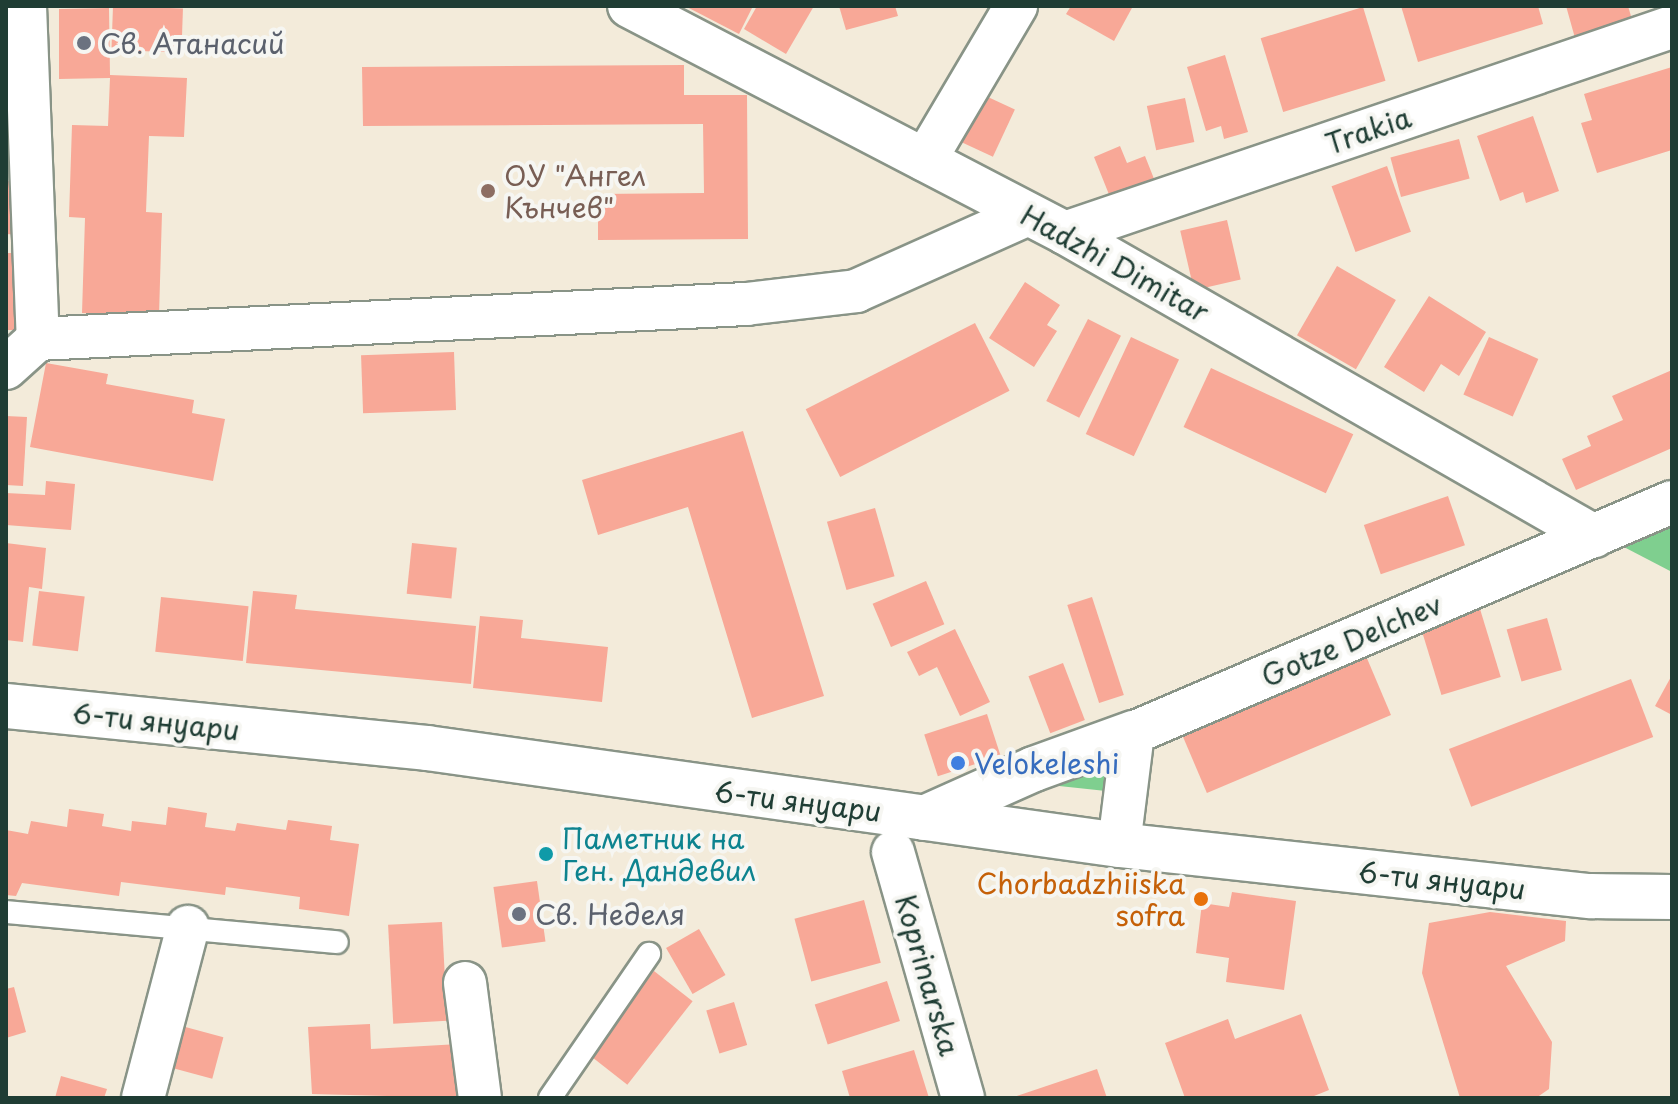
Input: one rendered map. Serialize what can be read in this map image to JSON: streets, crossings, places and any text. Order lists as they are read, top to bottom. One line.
{"streets":{"main road":["6-ти януари"],"street":["Trakia","Hadzhi Dimitar","Gotze Delchev","Koprinarska"]},"crossings":[["Trakia","Hadzhi Dimitar"],["Hadzhi Dimitar","Gotze Delchev"]],"places":["Св. Атанасий","ОУ \"Ангел Кънчев\"","Velokeleshi","Паметник на Ген. Дандевил","Chorbadzhiiska sofra","Св. Неделя"]}
